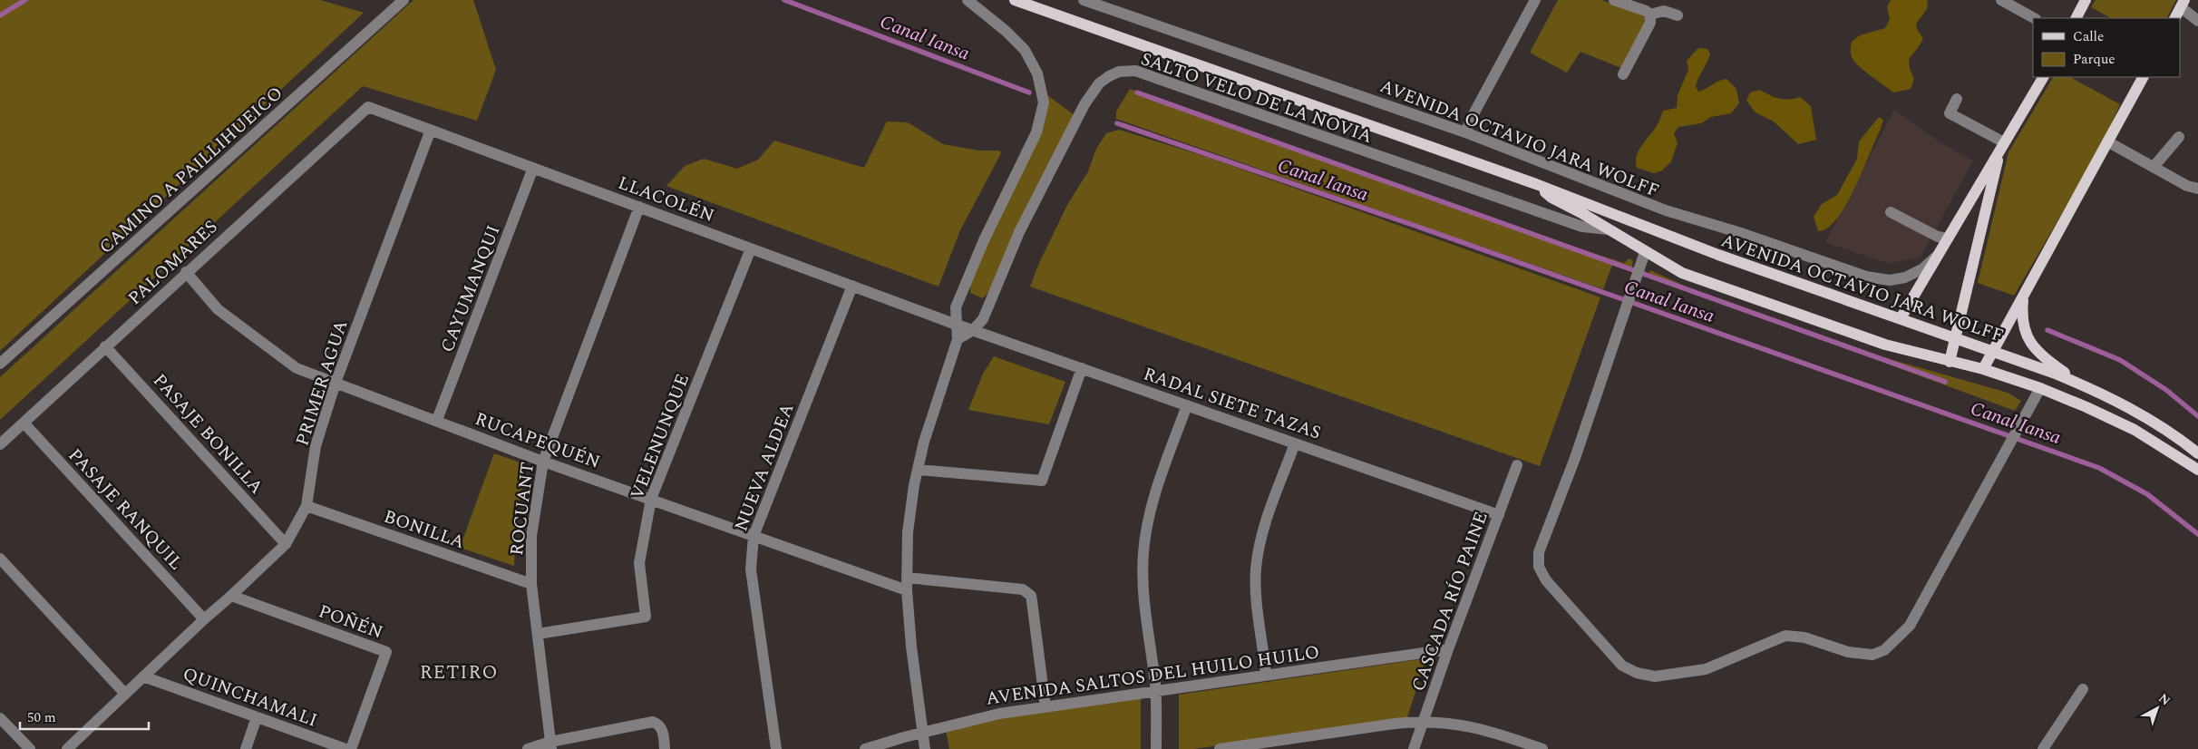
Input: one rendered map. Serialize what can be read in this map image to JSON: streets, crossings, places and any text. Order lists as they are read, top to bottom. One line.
{"streets":{"main road":["AVENIDA OCTAVIO JARA WOLFF"],"street":["SALTO VELO DE LA NOVIA","CAMINO A PAILLIHUEICO","LLACOLÉN","PALOMARES","CAYUMANQUI","PRIMER AGUA","RADAL SIETE TAZAS","PASAJE BONILLA","VELENUNQUE","RUCAPEQUÉN","NUEVA ALDEA","PASAJE RANQUIL","ROCUANT","BONILLA","CASCADA RÍO PAINE","POÑÉN","AVENIDA SALTOS DEL HUILO HUILO","QUINCHAMALI"]},"crossings":[["SALTO VELO DE LA NOVIA","AVENIDA OCTAVIO JARA WOLFF"],["SALTO VELO DE LA NOVIA","RADAL SIETE TAZAS"],["LLACOLÉN","PALOMARES"],["LLACOLÉN","CAYUMANQUI"],["LLACOLÉN","PRIMER AGUA"],["LLACOLÉN","RADAL SIETE TAZAS"],["LLACOLÉN","VELENUNQUE"],["LLACOLÉN","NUEVA ALDEA"],["LLACOLÉN","ROCUANT"],["PALOMARES","PASAJE BONILLA"],["PALOMARES","RUCAPEQUÉN"],["PALOMARES","PASAJE RANQUIL"],["CAYUMANQUI","RUCAPEQUÉN"],["PRIMER AGUA","PASAJE BONILLA"],["PRIMER AGUA","RUCAPEQUÉN"],["PRIMER AGUA","PASAJE RANQUIL"],["PRIMER AGUA","BONILLA"],["PRIMER AGUA","POÑÉN"],["PRIMER AGUA","QUINCHAMALI"],["RADAL SIETE TAZAS","CASCADA RÍO PAINE"],["VELENUNQUE","RUCAPEQUÉN"],["VELENUNQUE","ROCUANT"],["RUCAPEQUÉN","NUEVA ALDEA"],["RUCAPEQUÉN","ROCUANT"],["ROCUANT","BONILLA"],["CASCADA RÍO PAINE","AVENIDA SALTOS DEL HUILO HUILO"]],"districts":["RETIRO"],"water":["Canal Iansa"],"legend":["Calle","Parque"],"scale_bar":"50 m","north":"top right"}
